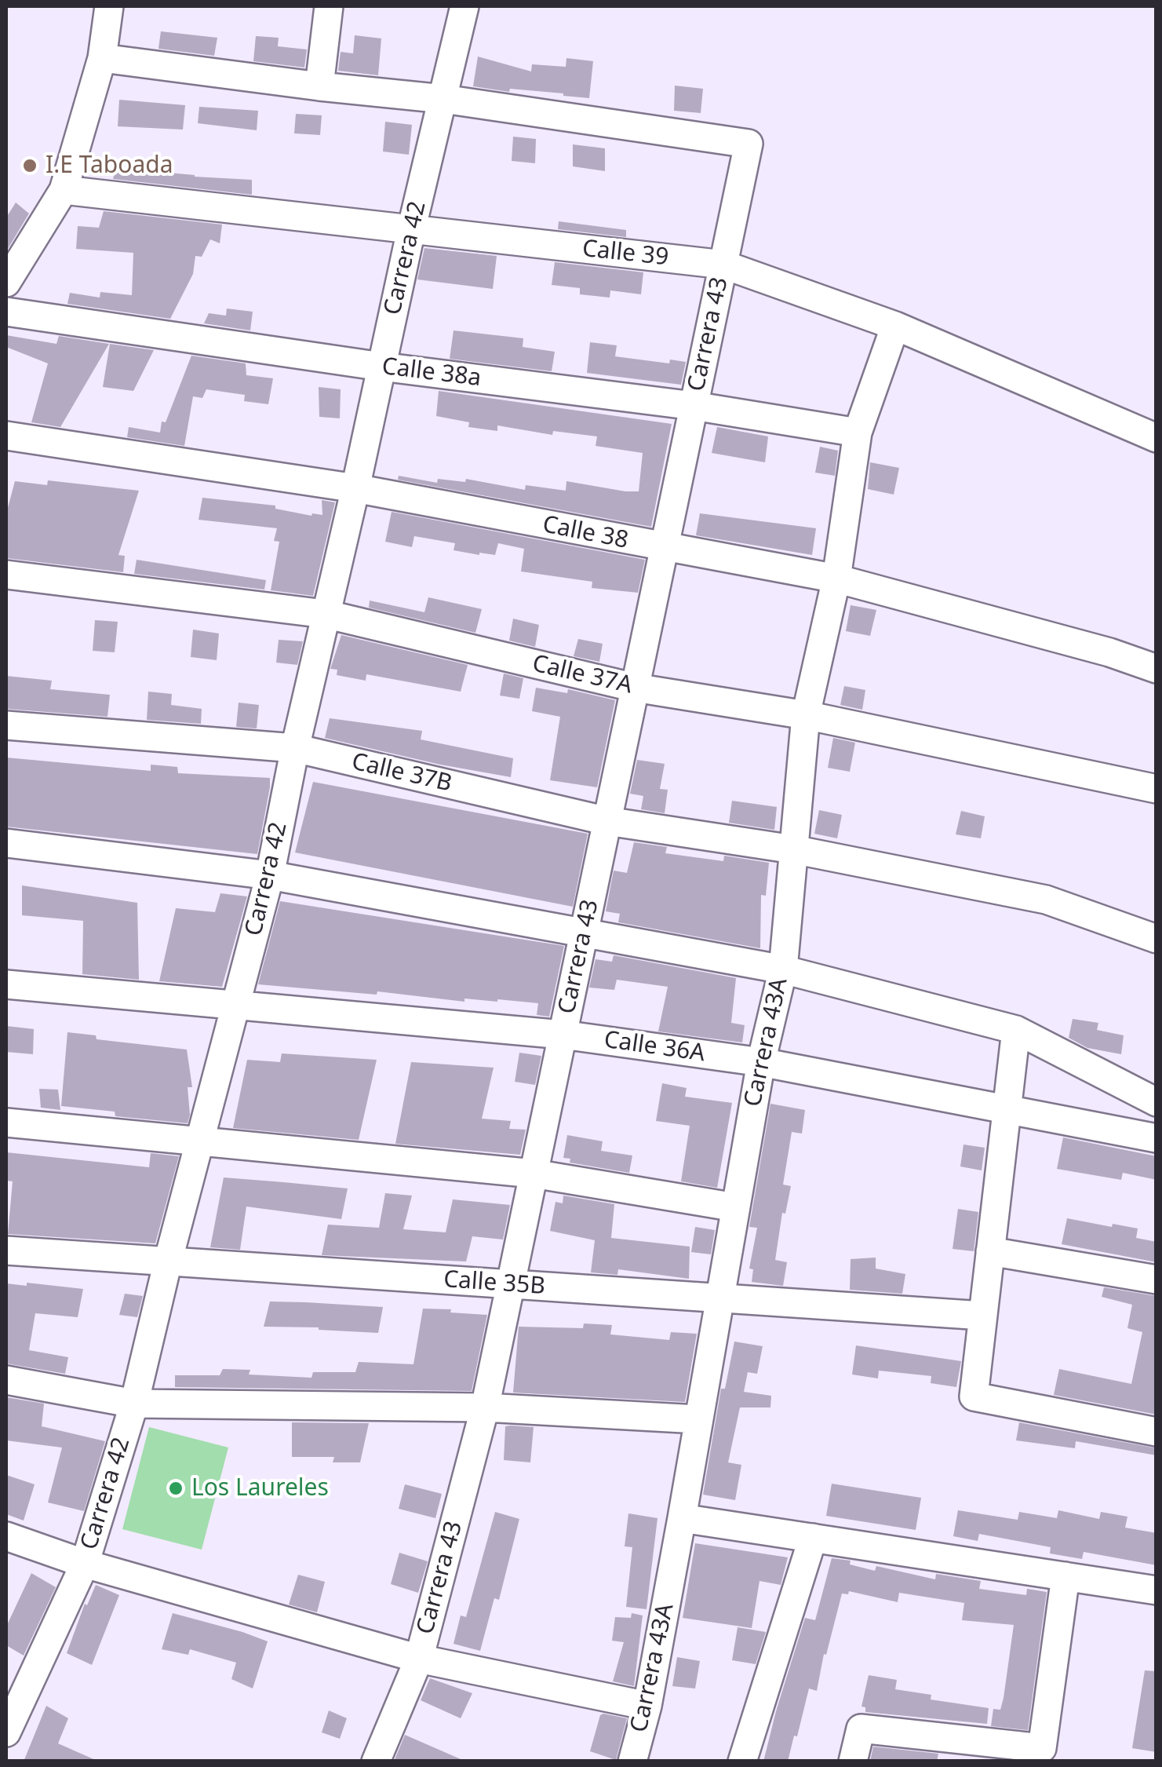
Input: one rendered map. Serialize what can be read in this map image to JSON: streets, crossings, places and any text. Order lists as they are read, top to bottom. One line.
{"streets":{"street":["Calle 39","Carrera 42","Carrera 43","Calle 38a","Calle 38","Calle 37A","Calle 37B","Carrera 43A","Calle 36A","Calle 35B"]},"crossings":[["Calle 39","Carrera 42"],["Calle 39","Carrera 43"],["Calle 39","Carrera 43A"],["Carrera 42","Carrera 43"],["Carrera 42","Calle 38a"],["Carrera 42","Calle 38"],["Carrera 42","Calle 37A"],["Carrera 42","Calle 37B"],["Carrera 42","Calle 36A"],["Carrera 42","Calle 35B"],["Carrera 43","Calle 38a"],["Carrera 43","Calle 38"],["Carrera 43","Calle 37A"],["Carrera 43","Calle 37B"],["Carrera 43","Calle 36A"],["Carrera 43","Calle 35B"],["Calle 38a","Carrera 43A"],["Calle 38","Carrera 43A"],["Calle 37A","Carrera 43A"],["Calle 37B","Carrera 43A"],["Carrera 43A","Calle 36A"],["Carrera 43A","Calle 35B"]],"places":["I.E Taboada","Los Laureles"]}
